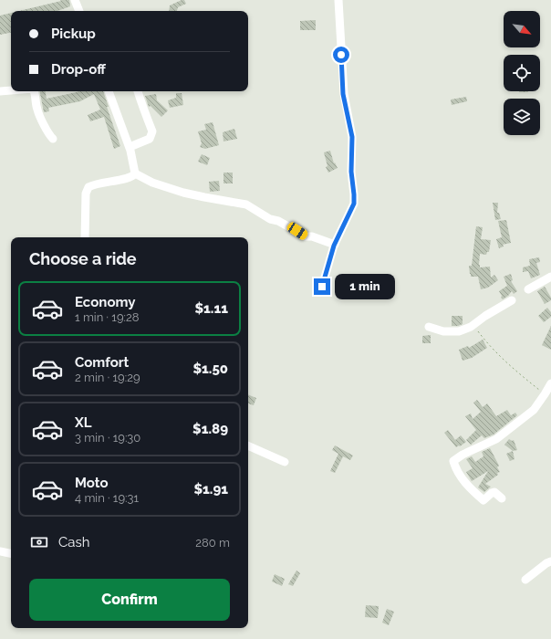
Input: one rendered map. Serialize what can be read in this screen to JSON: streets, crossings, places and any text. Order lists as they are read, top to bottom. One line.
{"north":"bottom right","page":{"banner":["Pickup","Drop-off"],"heading":"Choose a ride","bubble":"1 min","list":[{"name":"Economy","note":"1 min · 19:28","value":"$1.11"},{"name":"Comfort","note":"2 min · 19:29","value":"$1.50"},{"name":"XL","note":"3 min · 19:30","value":"$1.89"},{"name":"Moto","note":"4 min · 19:31","value":"$1.91"}],"pay":["Cash","280 m"],"buttons":"Confirm"}}
